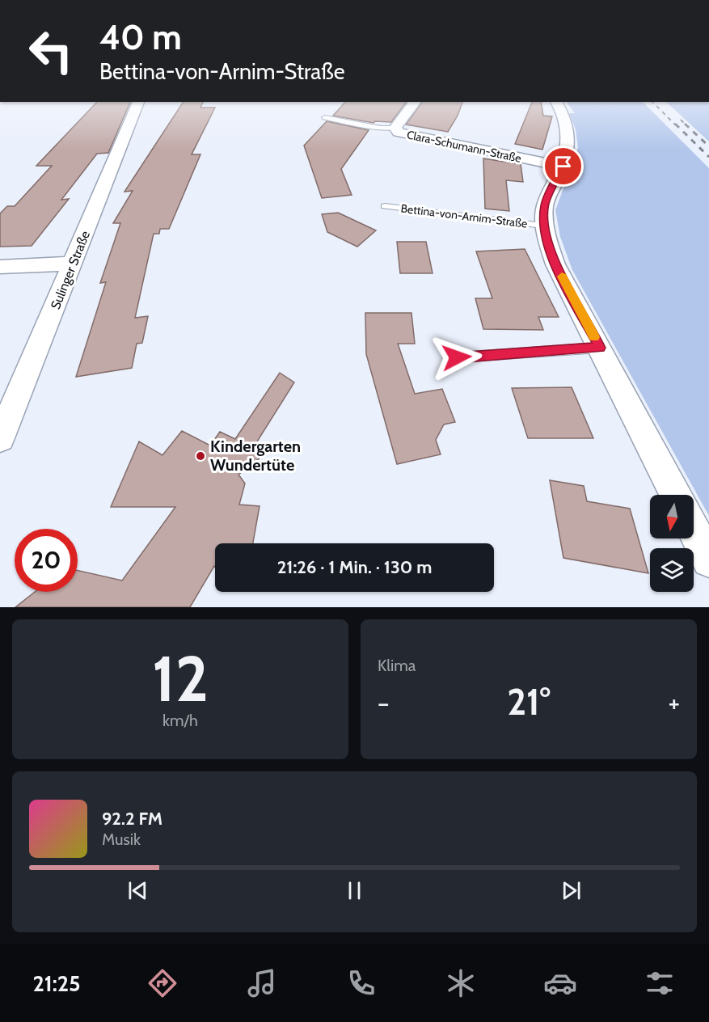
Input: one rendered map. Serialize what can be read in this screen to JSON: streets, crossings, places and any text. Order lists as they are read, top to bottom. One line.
{"streets":{"street":["Clara-Schumann-Straße","Bettina-von-Arnim-Straße","Sulinger Straße"]},"crossings":[["Clara-Schumann-Straße","Bettina-von-Arnim-Straße"]],"places":["Kindergarten Wundertüte"],"north":"bottom","page":{"turn":["40 m","Bettina-von-Arnim-Straße"],"limit":"20","trip":"21:26 · 1 Min. · 130 m","tile":[["12","km/h"],"Klima"],"heat":["−","21°","+"],"song":["92.2 FM","Musik"],"tabs":"21:25"}}
